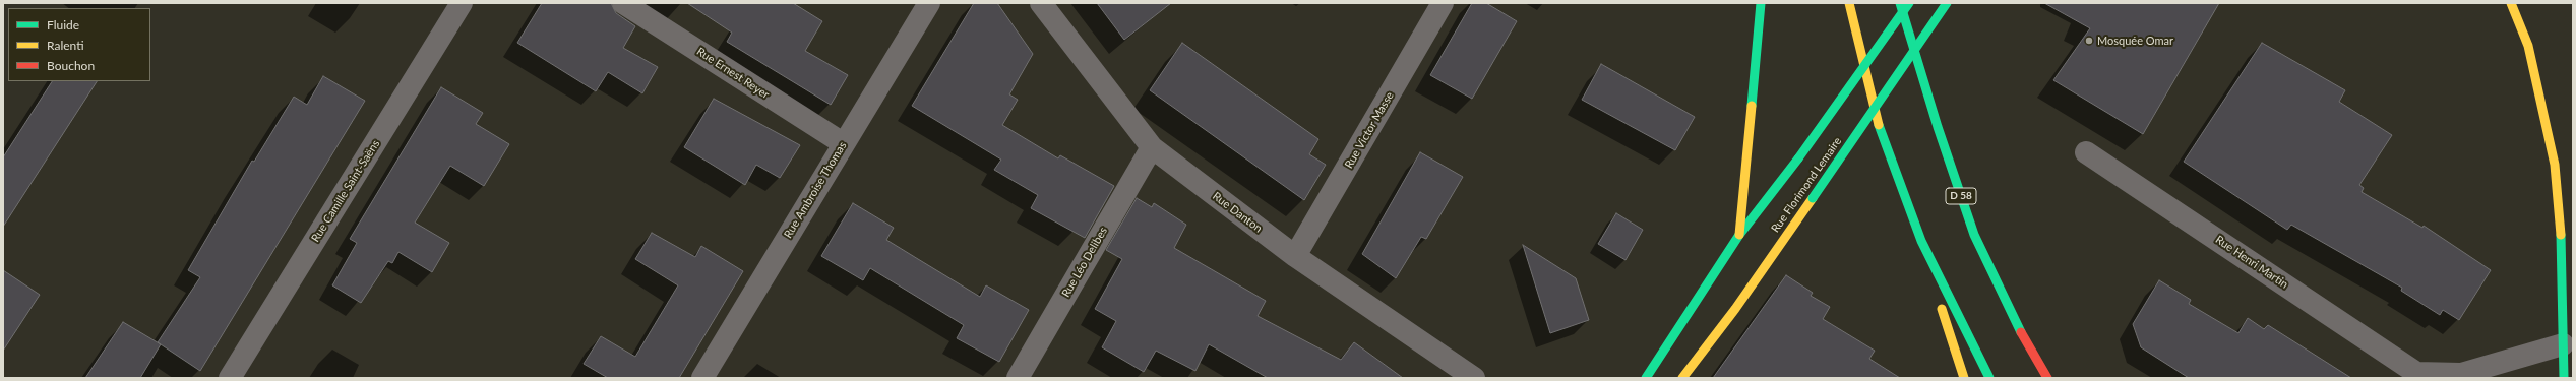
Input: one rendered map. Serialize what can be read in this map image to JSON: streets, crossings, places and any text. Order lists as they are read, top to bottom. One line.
{"streets":{"main road":["Rue Florimond Lemaire","D 58"],"street":["Rue Ernest Reyer","Rue Victor Masse","Rue Ambroise Thomas","Rue Camille Saint-Saëns","Rue Danton","Rue Léo Delibes","Rue Henri Martin"]},"crossings":[["Rue Ernest Reyer","Rue Ambroise Thomas"],["Rue Victor Masse","Rue Danton"],["Rue Danton","Rue Léo Delibes"]],"places":["Mosquée Omar"],"legend":["Fluide","Ralenti","Bouchon"]}
